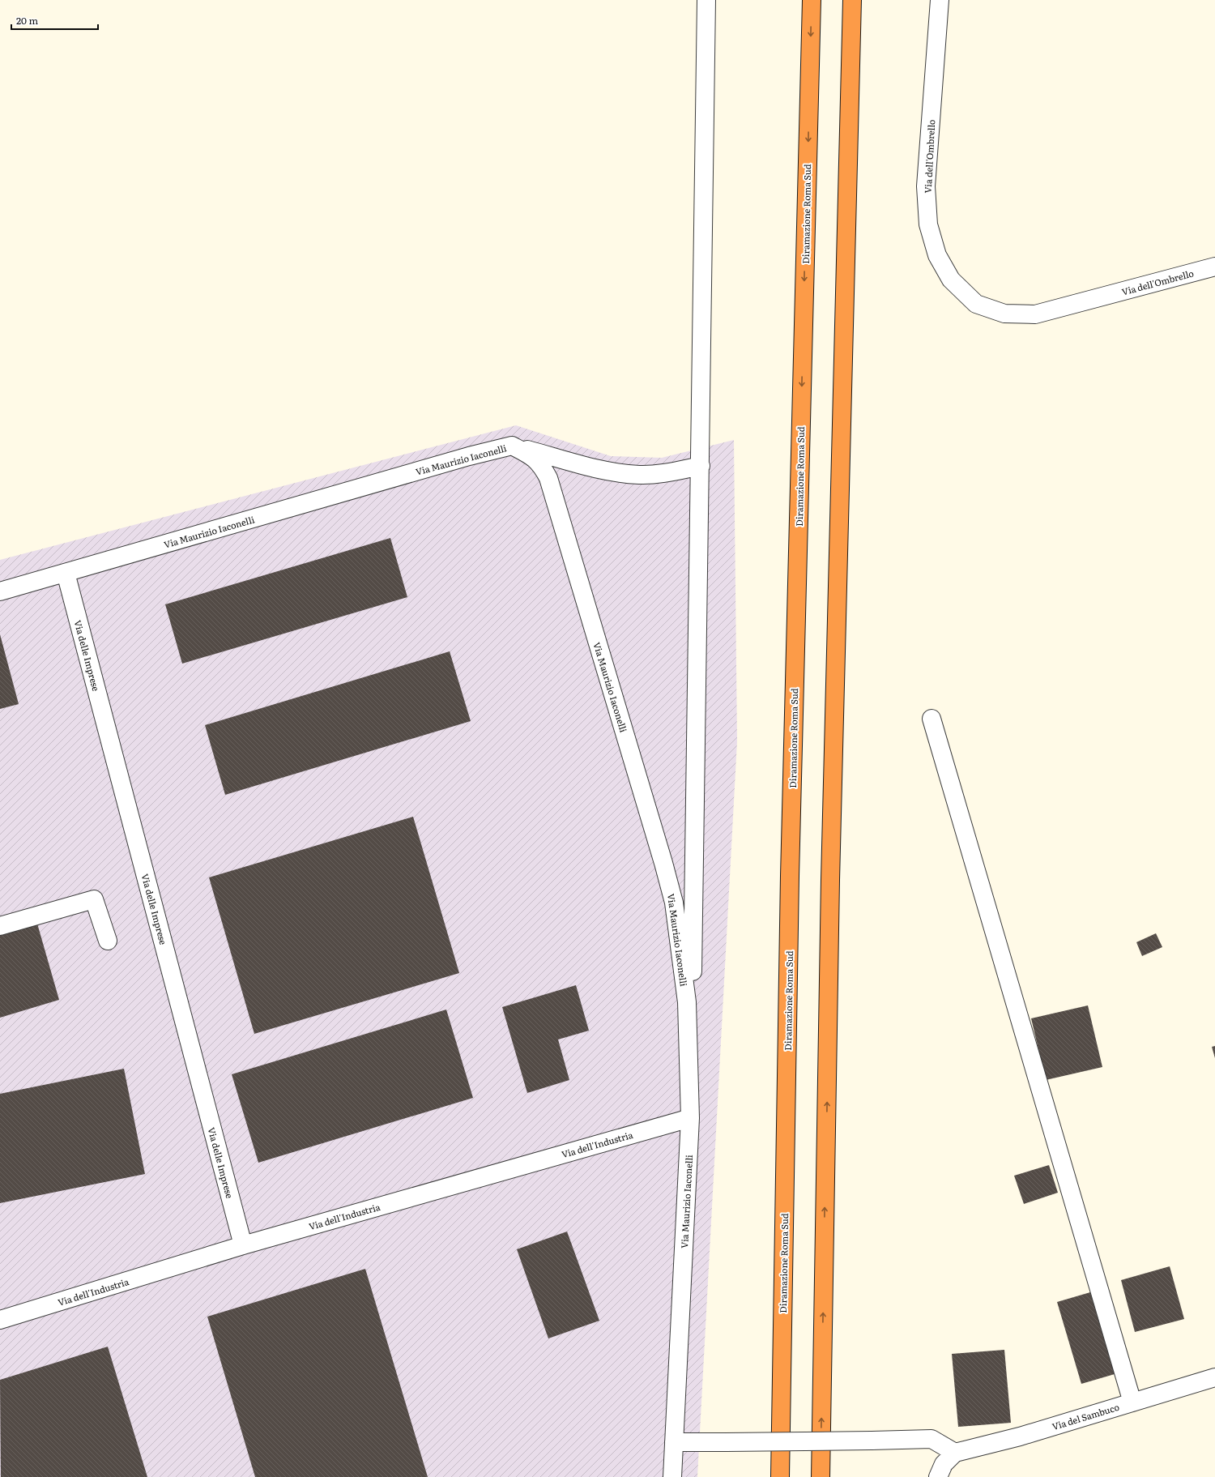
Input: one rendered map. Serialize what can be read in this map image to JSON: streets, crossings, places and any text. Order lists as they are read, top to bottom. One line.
{"streets":{"highway":["Diramazione Roma Sud"],"street":["Via dell'Ombrello","Via Maurizio Iaconelli","Via delle Imprese","Via dell'Industria","Via del Sambuco"]},"crossings":[["Via Maurizio Iaconelli","Via delle Imprese"],["Via Maurizio Iaconelli","Via dell'Industria"],["Via delle Imprese","Via dell'Industria"]],"scale_bar":"20 m"}
